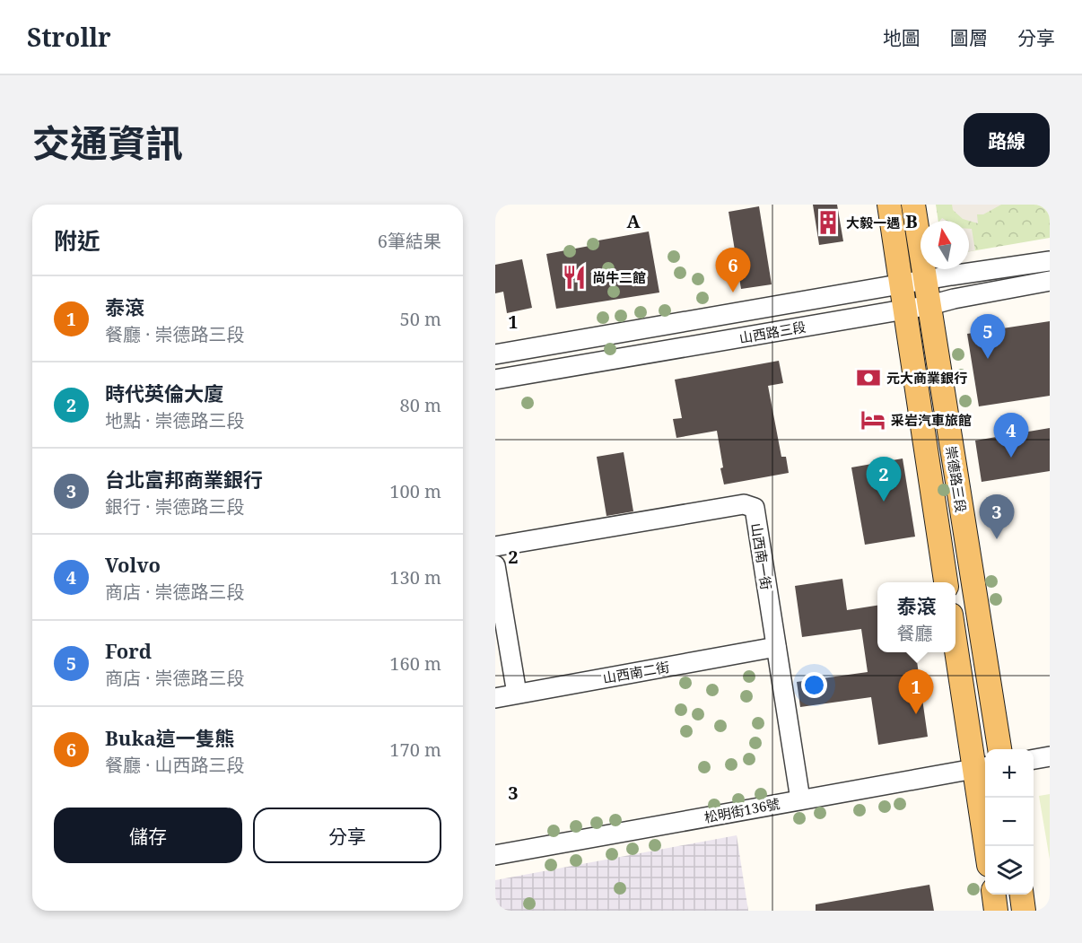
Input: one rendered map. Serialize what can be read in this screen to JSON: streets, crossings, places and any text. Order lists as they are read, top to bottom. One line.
{"streets":{"main road":["崇德路三段"],"street":["山西路三段","山西南一街","山西南二街","松明街136號"]},"crossings":[["山西路三段","崇德路三段"],["山西南一街","山西南二街"],["山西南一街","松明街136號"]],"places":{"building":["大毅一遇"],"restaurant":["尚牛二館"],"bank":["元大商業銀行"],"hotel":["采岩汽車旅館"]},"north":"top","page":{"header":"Strollr","nav":["地圖","圖層","分享"],"title":"交通資訊","buttons":["路線",["儲存","分享"]],"heading":["附近","6筆結果"],"pins":["6","5","4","2","3","1"],"list":[{"mark":"1","name":"泰滾","note":"餐廳 · 崇德路三段","value":"50 m"},{"mark":"2","name":"時代英倫大廈","note":"地點 · 崇德路三段","value":"80 m"},{"mark":"3","name":"台北富邦商業銀行","note":"銀行 · 崇德路三段","value":"100 m"},{"mark":"4","name":"Volvo","note":"商店 · 崇德路三段","value":"130 m"},{"mark":"5","name":"Ford","note":"商店 · 崇德路三段","value":"160 m"},{"mark":"6","name":"Buka這一隻熊","note":"餐廳 · 山西路三段","value":"170 m"}],"popup":["泰滾","餐廳"],"map_buttons":["+","−"]},"grid":{"columns":["A","B"],"rows":["1","2","3"]}}
